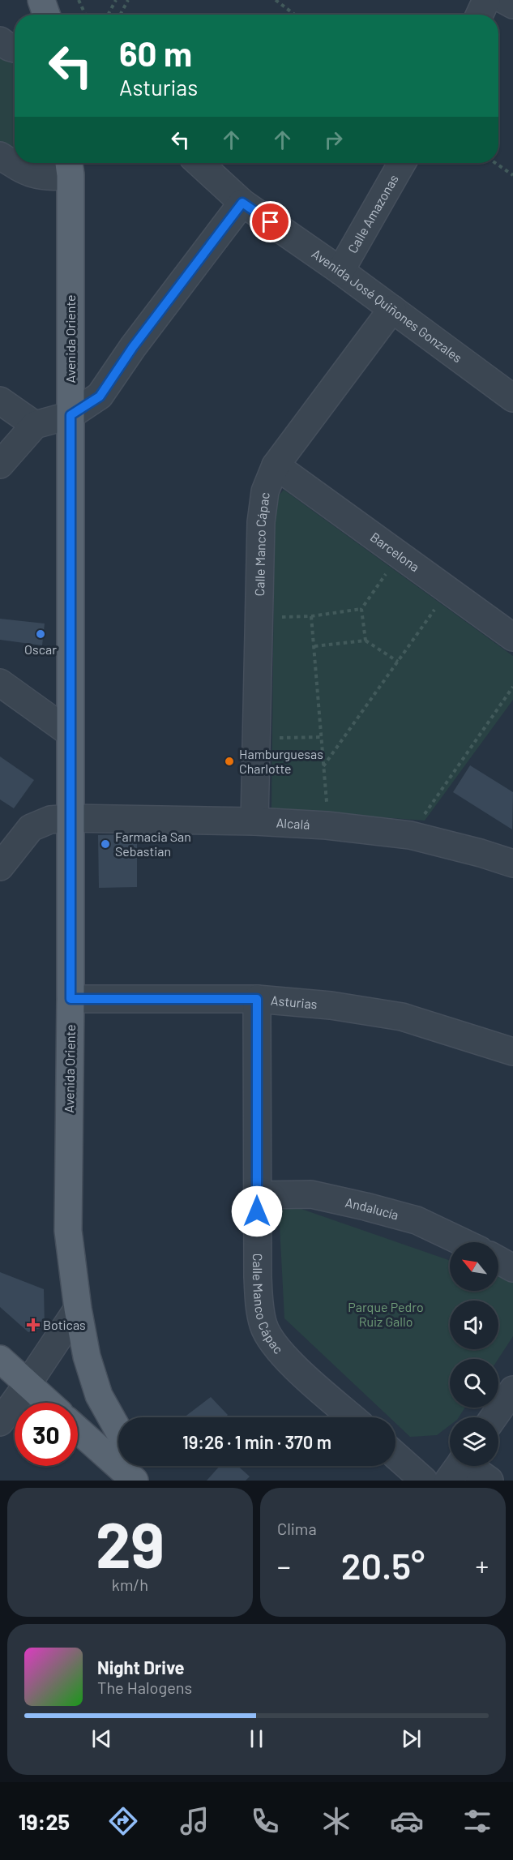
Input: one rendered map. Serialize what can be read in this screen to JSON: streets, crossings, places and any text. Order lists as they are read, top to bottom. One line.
{"streets":{"main road":["Avenida Oriente"],"street":["Calle Amazonas","Avenida José Quiñones Gonzales","Calle Manco Cápac","Barcelona","Alcalá","Asturias","Andalucía"]},"crossings":[["Calle Amazonas","Avenida José Quiñones Gonzales"],["Avenida José Quiñones Gonzales","Calle Manco Cápac"],["Avenida Oriente","Alcalá"],["Avenida Oriente","Asturias"],["Calle Manco Cápac","Barcelona"],["Calle Manco Cápac","Alcalá"],["Calle Manco Cápac","Asturias"],["Calle Manco Cápac","Andalucía"]],"parks":["Parque Pedro Ruiz Gallo"],"places":{"other":["Oscar","Hamburguesas Charlotte","Farmacia San Sebastian"],"health":["Boticas"]},"north":"top left","page":{"turn":["60 m","Asturias"],"limit":"30","trip":"19:26 · 1 min · 370 m","tile":[["29","km/h"],"Clima"],"heat":["−","20.5°","+"],"song":["Night Drive","The Halogens"],"tabs":"19:25"}}
